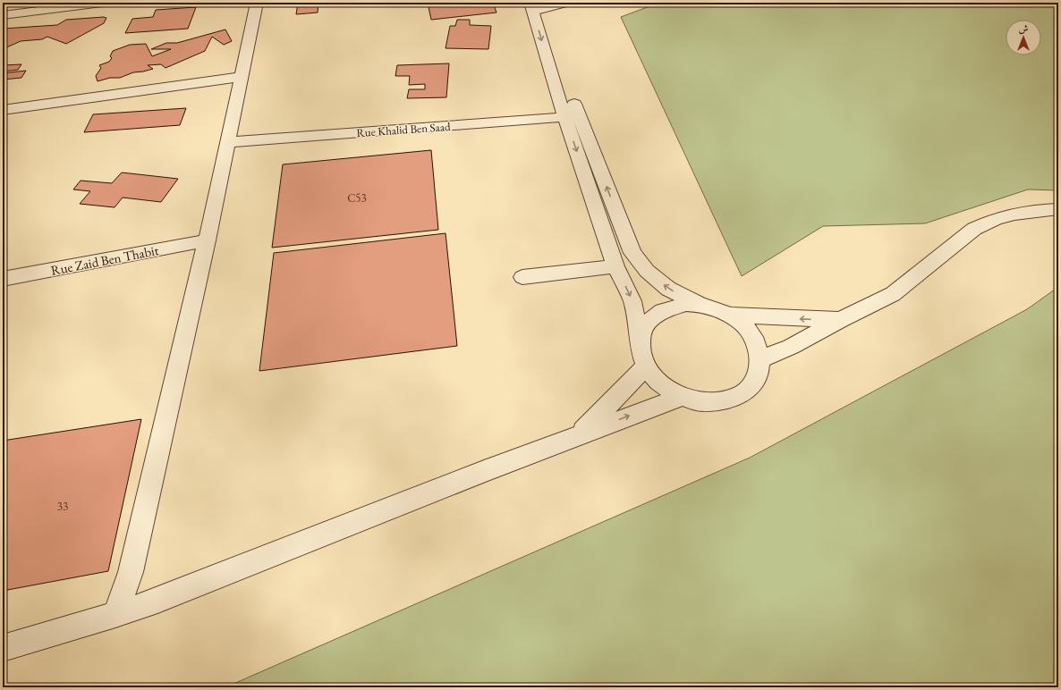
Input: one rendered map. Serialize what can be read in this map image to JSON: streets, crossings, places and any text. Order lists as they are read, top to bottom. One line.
{"streets":{"street":["Rue Khalid Ben Saad","Rue Zaid Ben Thabit"]},"house_numbers":["C53","33"],"north":"top"}
